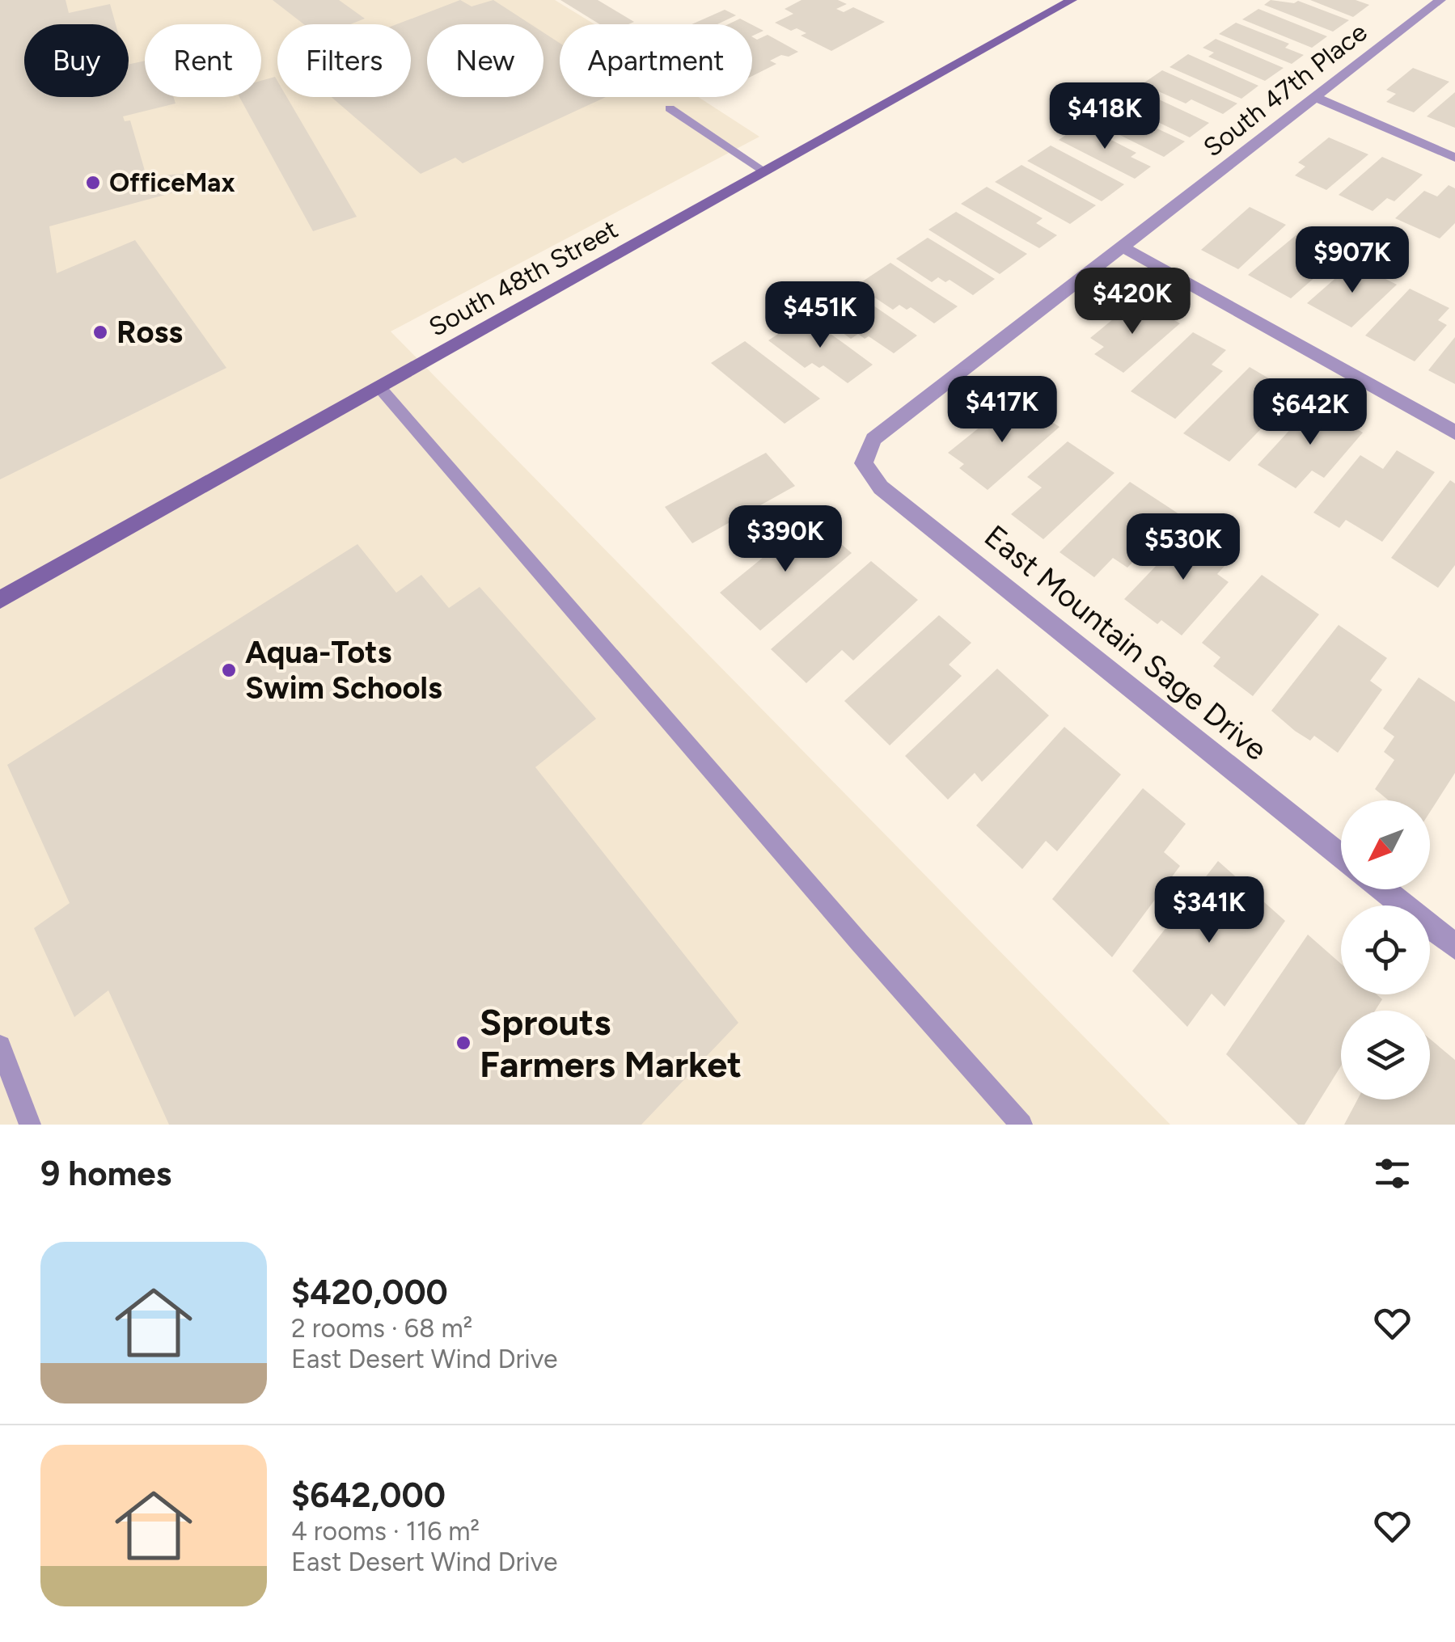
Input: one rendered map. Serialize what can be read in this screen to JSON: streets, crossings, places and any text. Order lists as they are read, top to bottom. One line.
{"streets":{"main road":["South 48th Street"],"street":["South 47th Place","East Mountain Sage Drive"]},"crossings":[["South 47th Place","East Mountain Sage Drive"]],"places":["OfficeMax","Ross","Aqua-Tots Swim Schools","Sprouts Farmers Market"],"north":"bottom left","page":{"chip":["Buy","Rent","Filters","New","Apartment"],"price":["$418K","$907K","$420K","$451K","$417K","$642K","$390K","$530K","$341K"],"heading":"9 homes","list":[{"name":"$420,000","note":"2 rooms · 68 m² · East Desert Wind Drive"},{"name":"$642,000","note":"4 rooms · 116 m² · East Desert Wind Drive"}]}}
